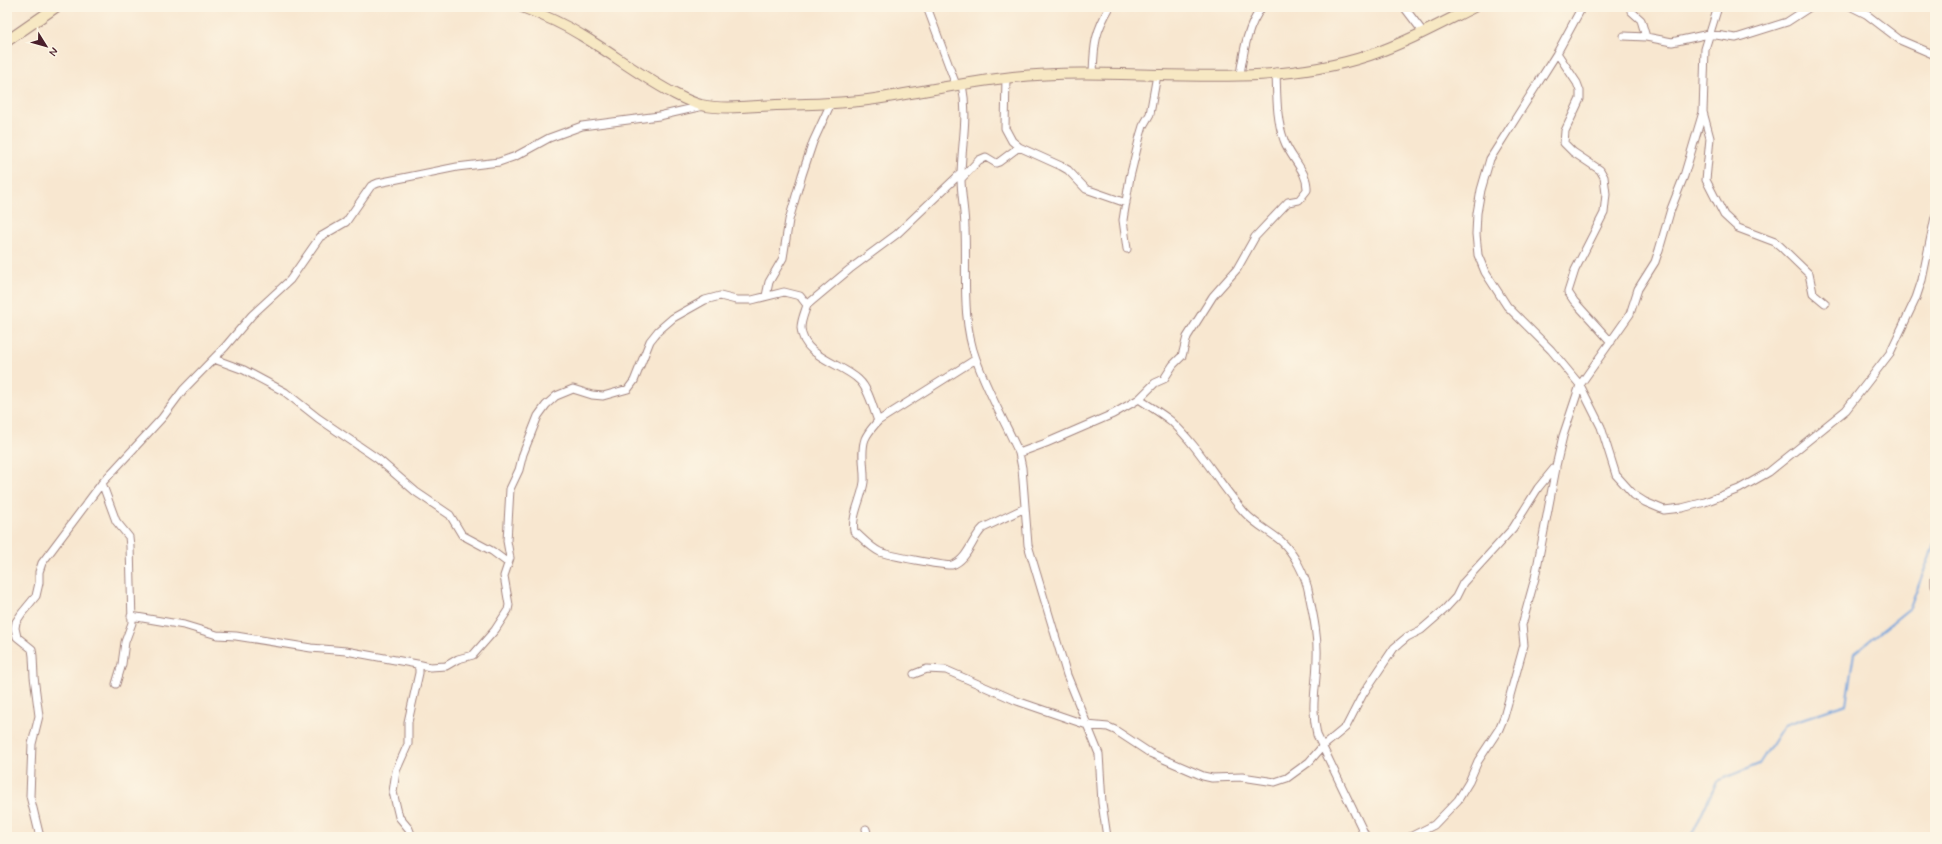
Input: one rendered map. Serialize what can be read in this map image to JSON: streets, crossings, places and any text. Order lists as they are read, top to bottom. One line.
{"north":"bottom right"}
